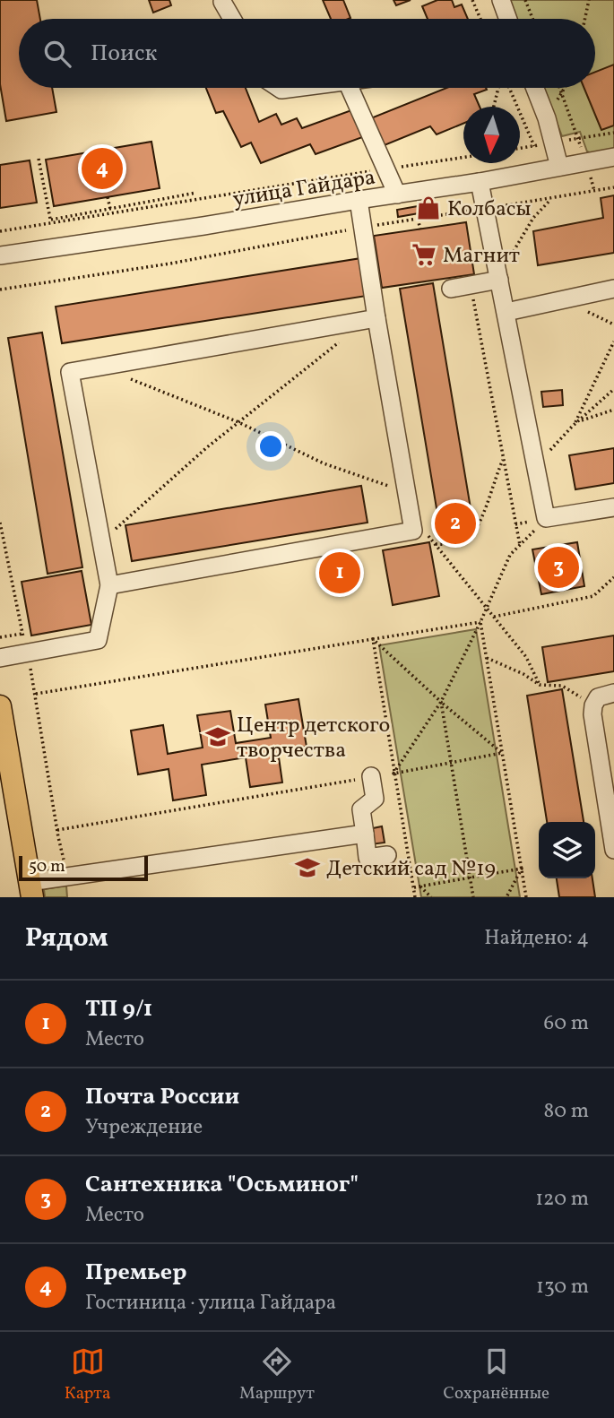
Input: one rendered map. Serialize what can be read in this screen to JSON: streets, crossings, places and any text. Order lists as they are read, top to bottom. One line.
{"streets":{"street":["улица Гайдара"]},"places":{"shop":["Колбасы"],"supermarket":["Магнит"],"school or university":["Центр детского творчества","Детский сад №19"]},"scale_bar":"50 m","north":"bottom","page":{"search":"Поиск","pins":["4","2","3","1"],"scale":"50 m","heading":["Рядом","Найдено: 4"],"list":[{"mark":"1","name":"ТП 9/1","note":"Место","value":"60 m"},{"mark":"2","name":"Почта России","note":"Учреждение","value":"80 m"},{"mark":"3","name":"Сантехника \"Осьминог\"","note":"Место","value":"120 m"},{"mark":"4","name":"Премьер","note":"Гостиница · улица Гайдара","value":"130 m"}],"nav":["Карта","Маршрут","Сохранённые"]}}
